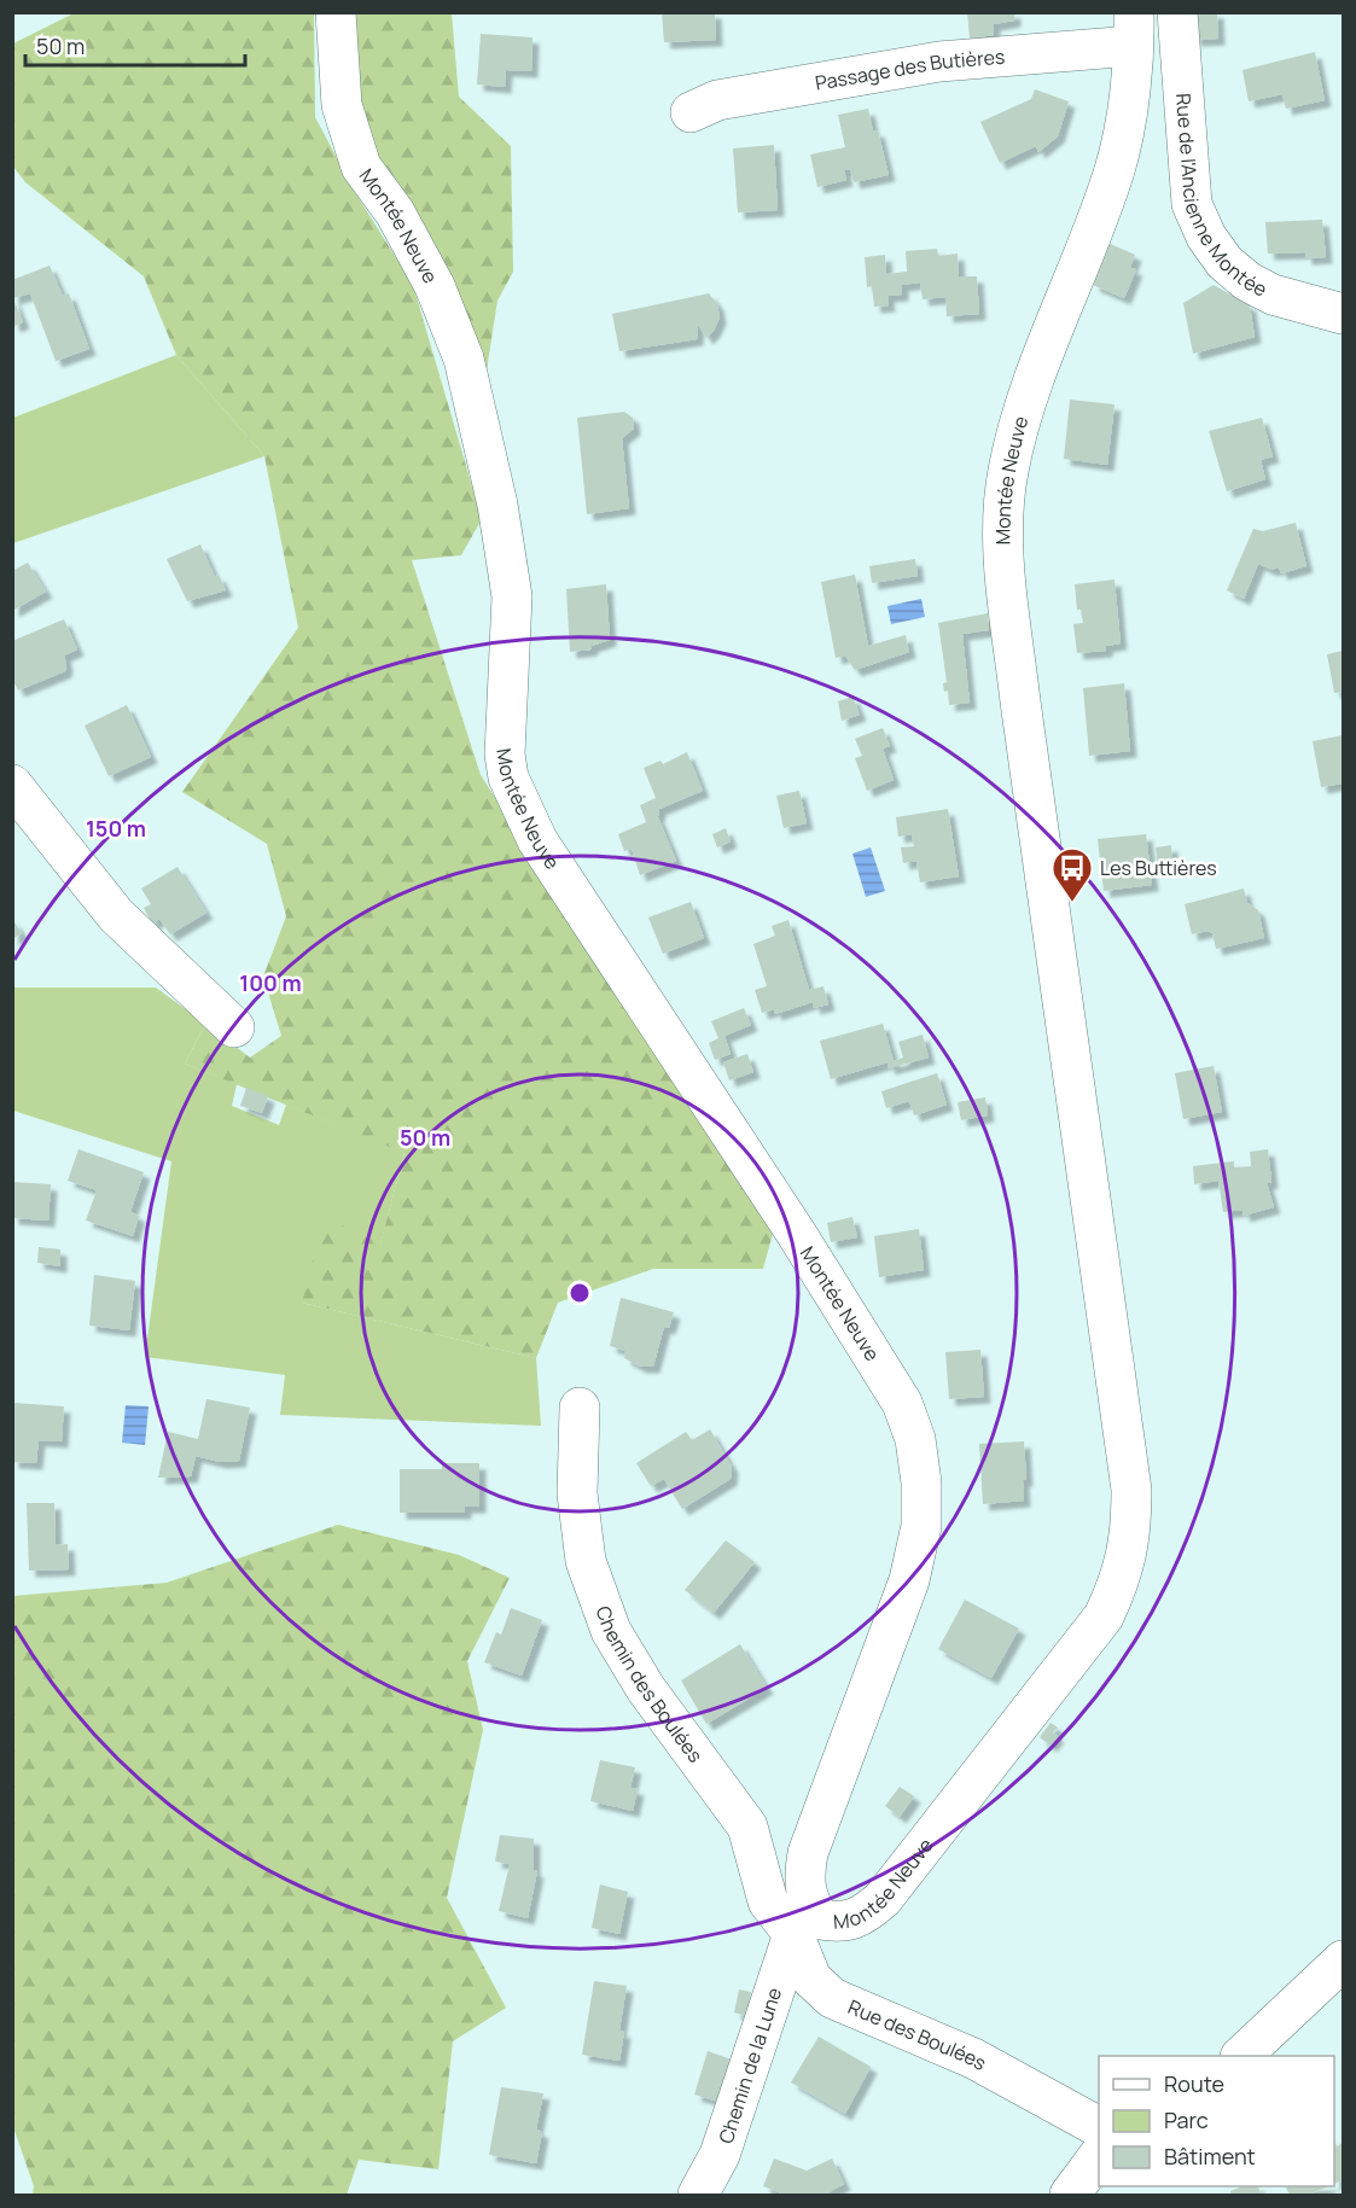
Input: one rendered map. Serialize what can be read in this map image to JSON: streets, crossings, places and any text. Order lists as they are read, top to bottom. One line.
{"streets":{"street":["Passage des Butières","Rue de l'Ancienne Montée","Montée Neuve","Chemin des Boulées","Rue des Boulées","Chemin de la Lune"]},"crossings":[["Passage des Butières","Montée Neuve"],["Montée Neuve","Chemin des Boulées"],["Montée Neuve","Rue des Boulées"],["Montée Neuve","Chemin de la Lune"],["Chemin des Boulées","Rue des Boulées"],["Chemin des Boulées","Chemin de la Lune"],["Rue des Boulées","Chemin de la Lune"]],"places":{"bus stop":["Les Buttières"]},"legend":["Route","Parc","Bâtiment"],"scale_bar":"50 m","rings":["150 m","100 m","50 m"]}
